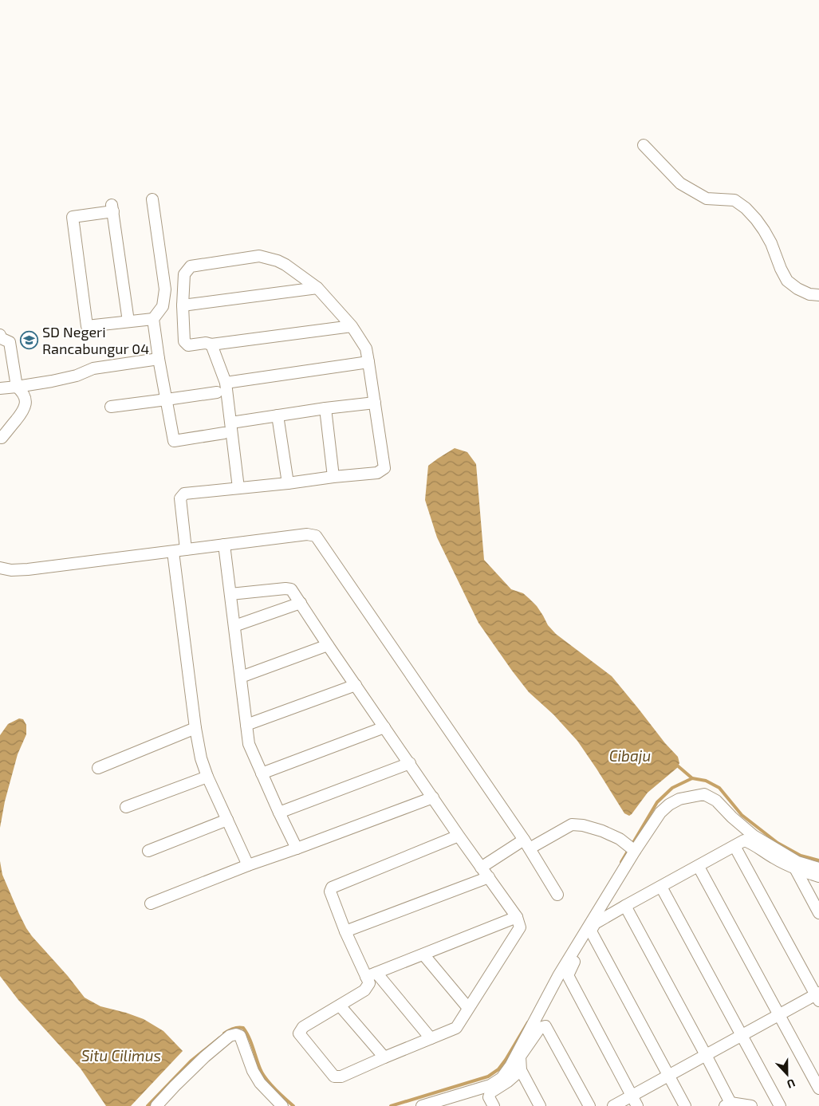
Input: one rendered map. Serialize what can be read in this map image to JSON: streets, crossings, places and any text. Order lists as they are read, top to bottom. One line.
{"water":["Cibaju","Situ Cilimus"],"places":{"school or university":["SD Negeri Rancabungur 04"]},"north":"bottom"}
